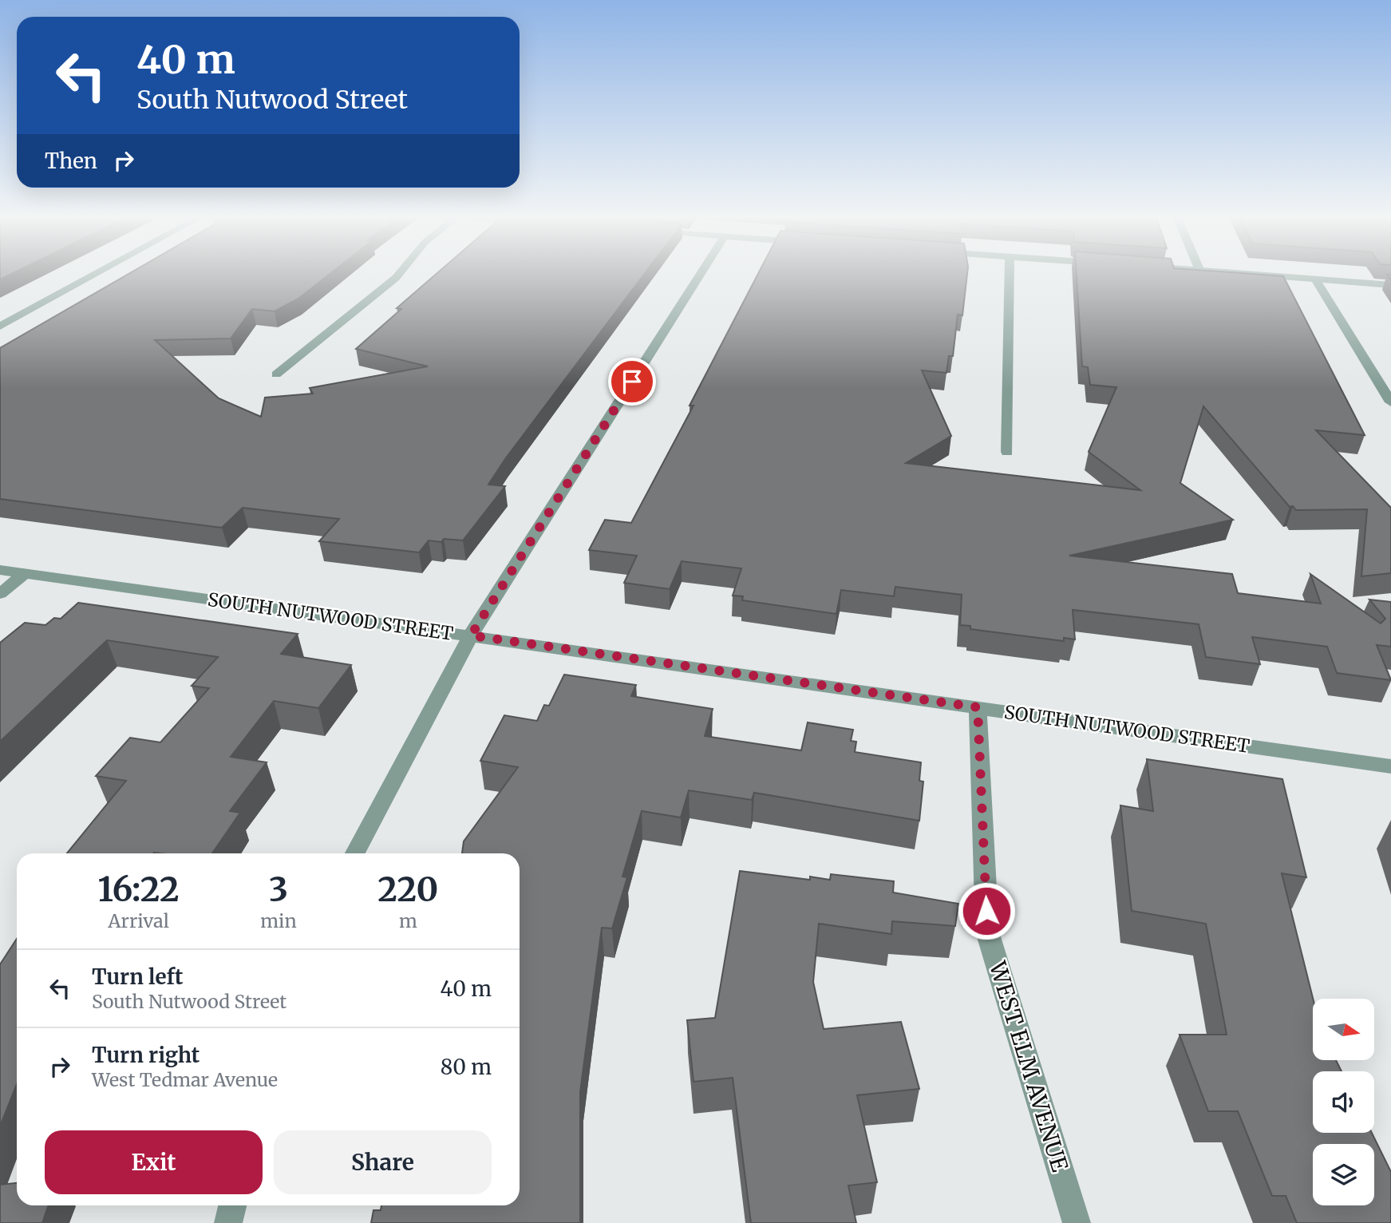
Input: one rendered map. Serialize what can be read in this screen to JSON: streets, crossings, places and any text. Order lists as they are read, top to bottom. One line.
{"streets":{"street":["SOUTH NUTWOOD STREET","WEST ELM AVENUE"]},"crossings":[["SOUTH NUTWOOD STREET","WEST ELM AVENUE"]],"north":"right","page":{"turn":["40 m","South Nutwood Street"],"then":"Then","eta":["16:22","Arrival","3","min","220","m"],"list":[{"name":"Turn left","note":"South Nutwood Street","value":"40 m"},{"name":"Turn right","note":"West Tedmar Avenue","value":"80 m"}],"buttons":["Exit","Share"]}}
